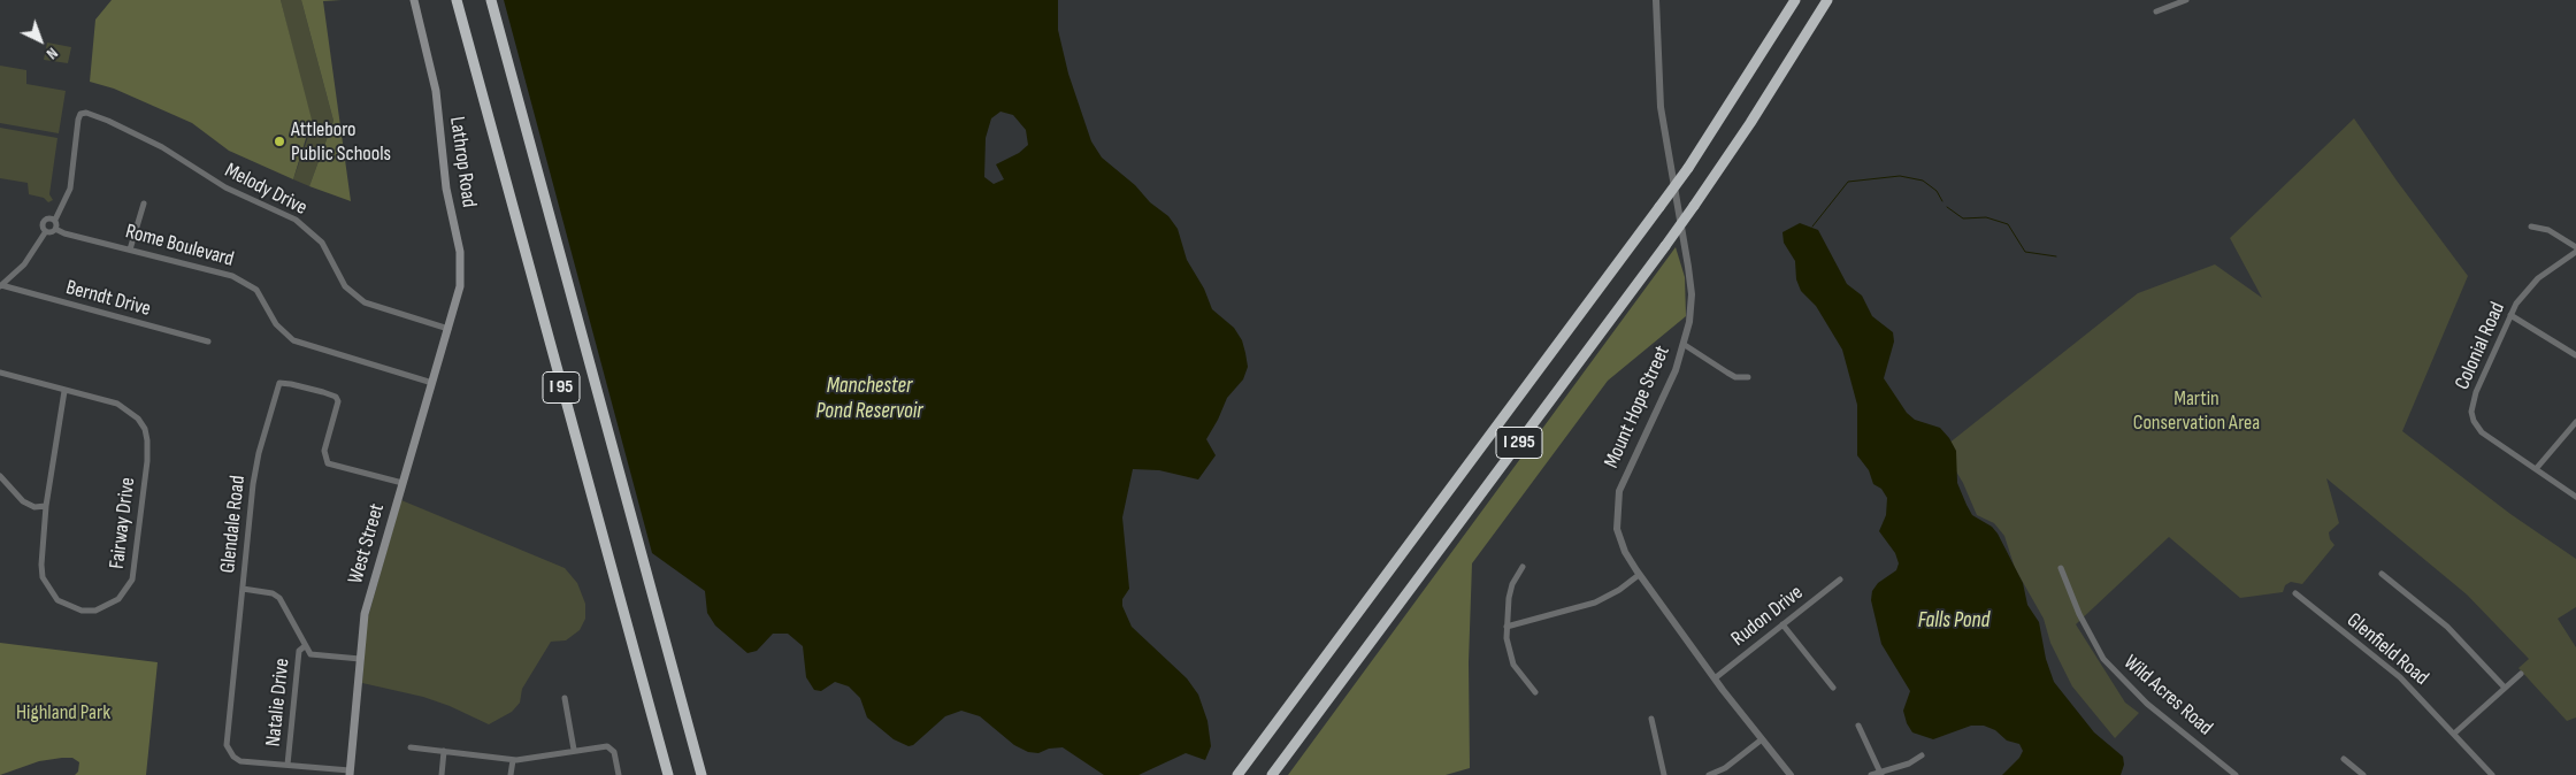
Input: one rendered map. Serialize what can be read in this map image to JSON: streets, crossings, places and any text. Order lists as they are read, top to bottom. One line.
{"streets":{"highway":["I 95","I 295"],"main road":["Lathrop Road","West Street"],"street":["Melody Drive","Rome Boulevard","Berndt Drive","Colonial Road","Mount Hope Street","Fairway Drive","Glendale Road","Rudon Drive","Glenfield Road","Wild Acres Road","Natalie Drive"]},"crossings":[["Lathrop Road","Melody Drive"],["Lathrop Road","West Street"],["Melody Drive","Rome Boulevard"],["Melody Drive","West Street"],["Rome Boulevard","West Street"],["Mount Hope Street","Rudon Drive"],["Glendale Road","West Street"],["Glendale Road","Natalie Drive"]],"water":["Manchester Pond Reservoir","Falls Pond"],"parks":["Martin Conservation Area","Highland Park"],"places":["Attleboro Public Schools"],"north":"bottom right"}
